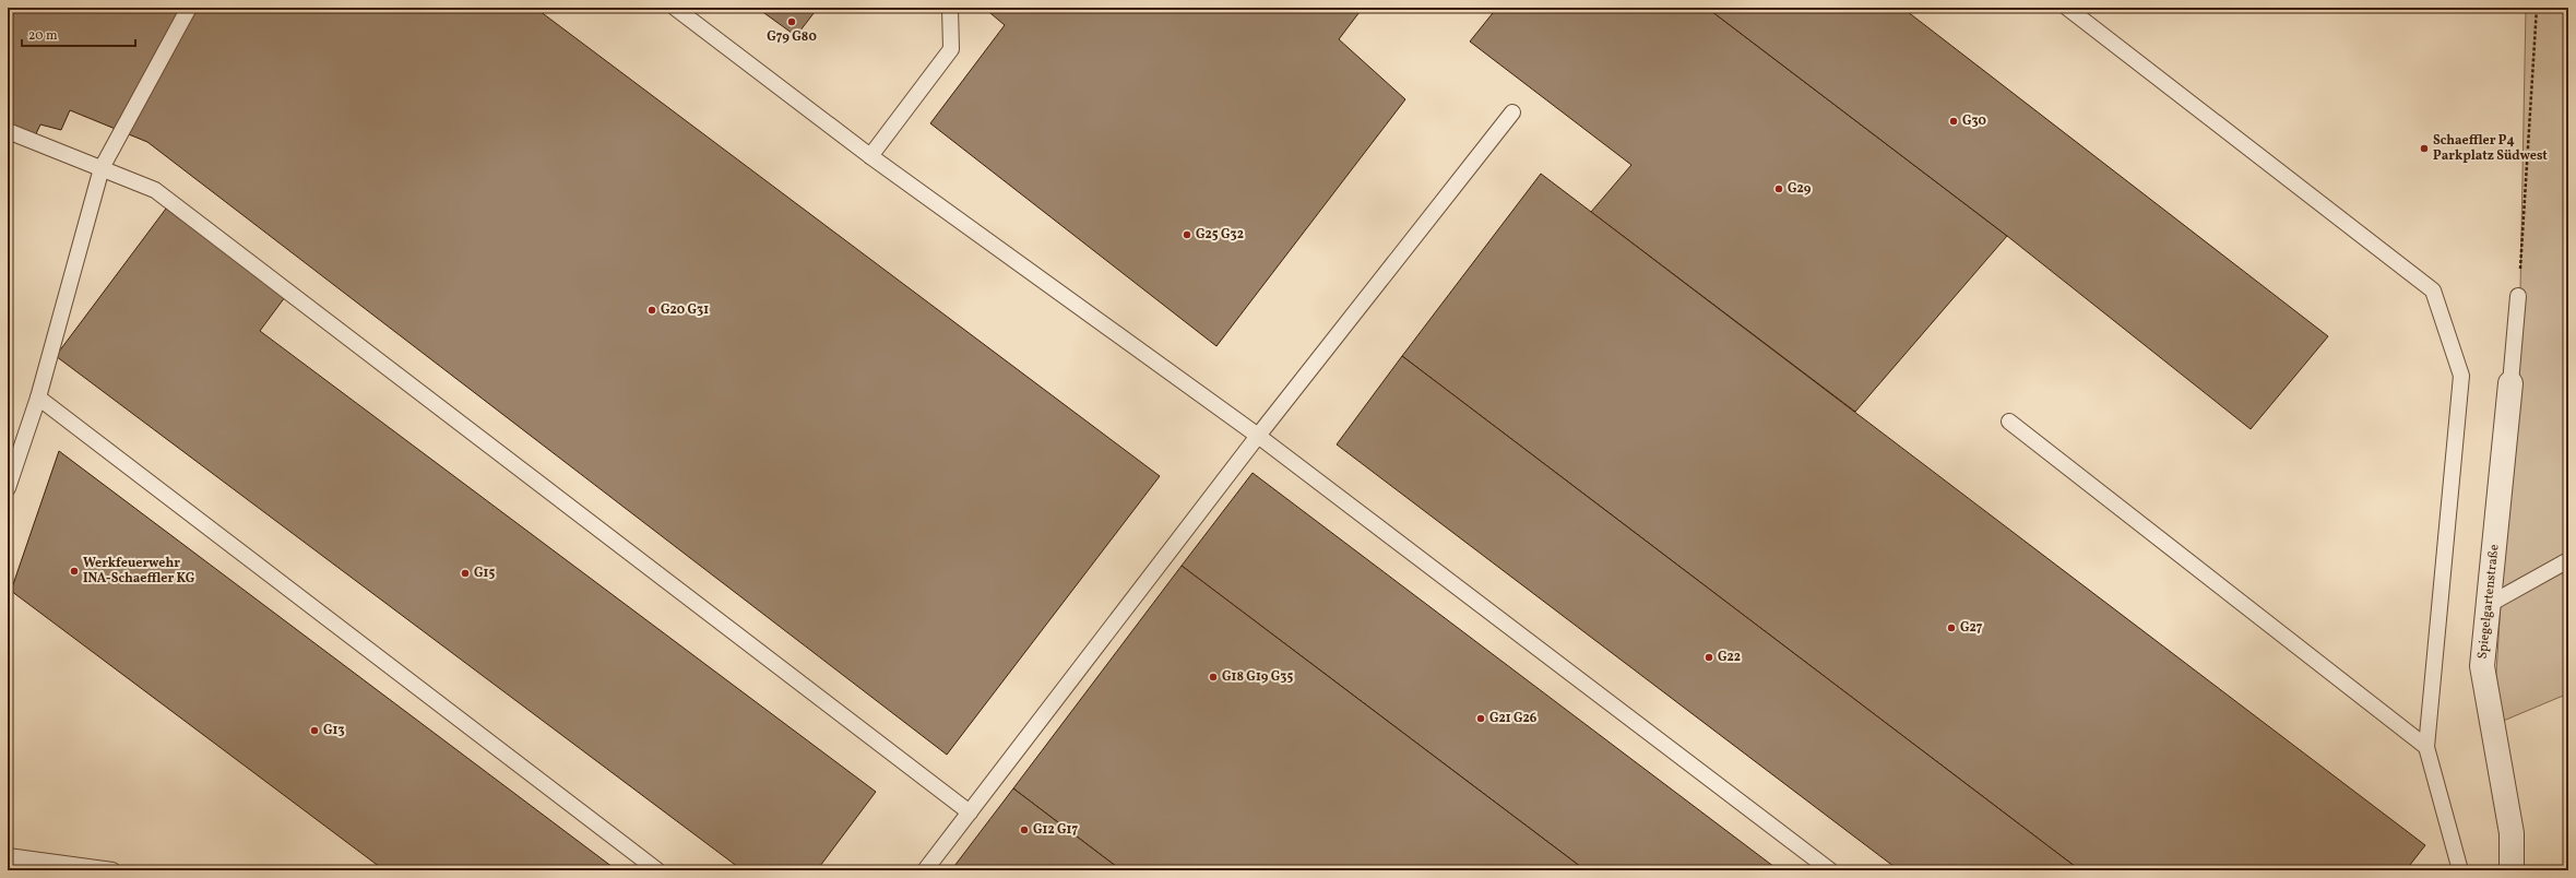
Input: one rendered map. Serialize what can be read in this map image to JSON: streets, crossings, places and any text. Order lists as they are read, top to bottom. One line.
{"streets":{"street":["Spiegelgartenstraße"]},"places":["G79 G80","G30","Schaeffler P4 Parkplatz Südwest","G29","G25 G32","G20 G31","Werkfeuerwehr INA-Schaeffler KG","G15","G27","G22","G18 G19 G35","G21 G26","G13","G12 G17"],"scale_bar":"20 m"}
